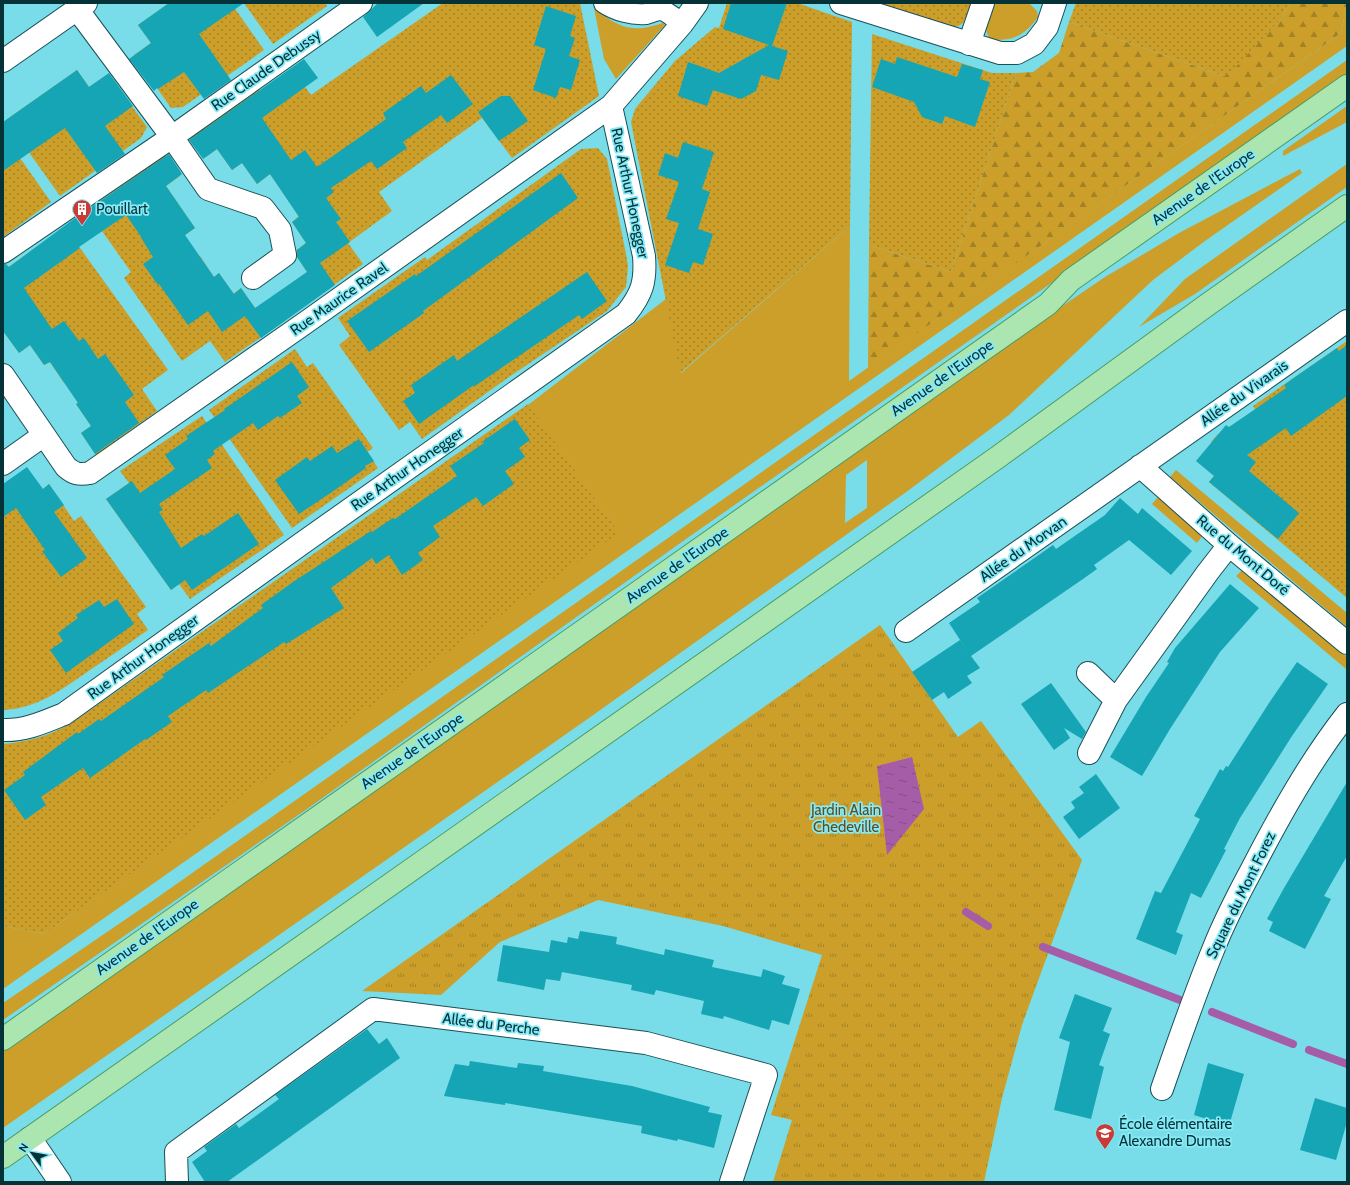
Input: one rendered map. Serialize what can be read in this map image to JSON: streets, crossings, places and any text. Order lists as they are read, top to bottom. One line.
{"streets":{"main road":["Avenue de l'Europe"],"street":["Rue Claude Debussy","Rue Arthur Honegger","Rue Maurice Ravel","Allée du Vivarais","Allée du Morvan","Rue du Mont Doré","Square du Mont Forez","Allée du Perche"]},"crossings":[["Rue Arthur Honegger","Rue Maurice Ravel"],["Allée du Vivarais","Allée du Morvan"],["Allée du Vivarais","Rue du Mont Doré"],["Allée du Morvan","Rue du Mont Doré"]],"parks":["Jardin Alain Chedeville"],"places":{"building":["Pouillart"],"school or university":["École élémentaire Alexandre Dumas"]},"north":"top left"}
